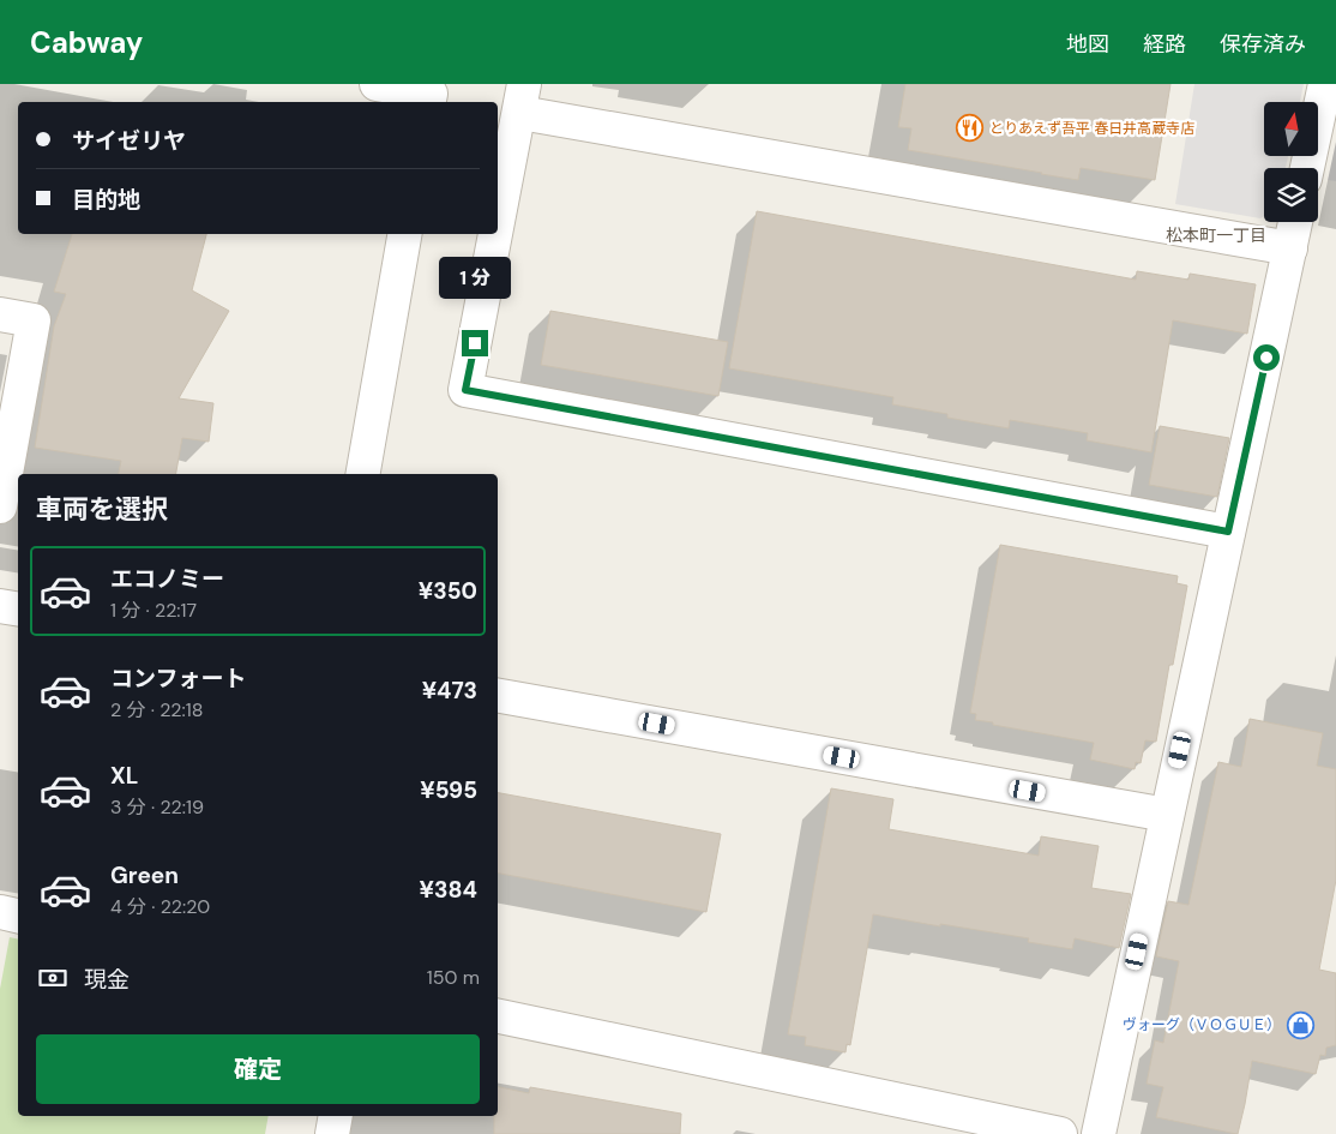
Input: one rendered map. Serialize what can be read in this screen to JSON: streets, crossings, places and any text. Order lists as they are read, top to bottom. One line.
{"districts":["松本町一丁目"],"places":{"restaurant":["とりあえず吾平 春日井高蔵寺店"],"shop":["ヴォーグ（ＶＯＧＵＥ）"]},"north":"top","page":{"header":"Cabway","nav":["地図","経路","保存済み"],"banner":["サイゼリヤ","目的地"],"bubble":"1 分","heading":"車両を選択","list":[{"name":"エコノミー","note":"1 分 · 22:17","value":"¥350"},{"name":"コンフォート","note":"2 分 · 22:18","value":"¥473"},{"name":"XL","note":"3 分 · 22:19","value":"¥595"},{"name":"Green","note":"4 分 · 22:20","value":"¥384"}],"pay":["現金","150 m"],"buttons":"確定"}}
